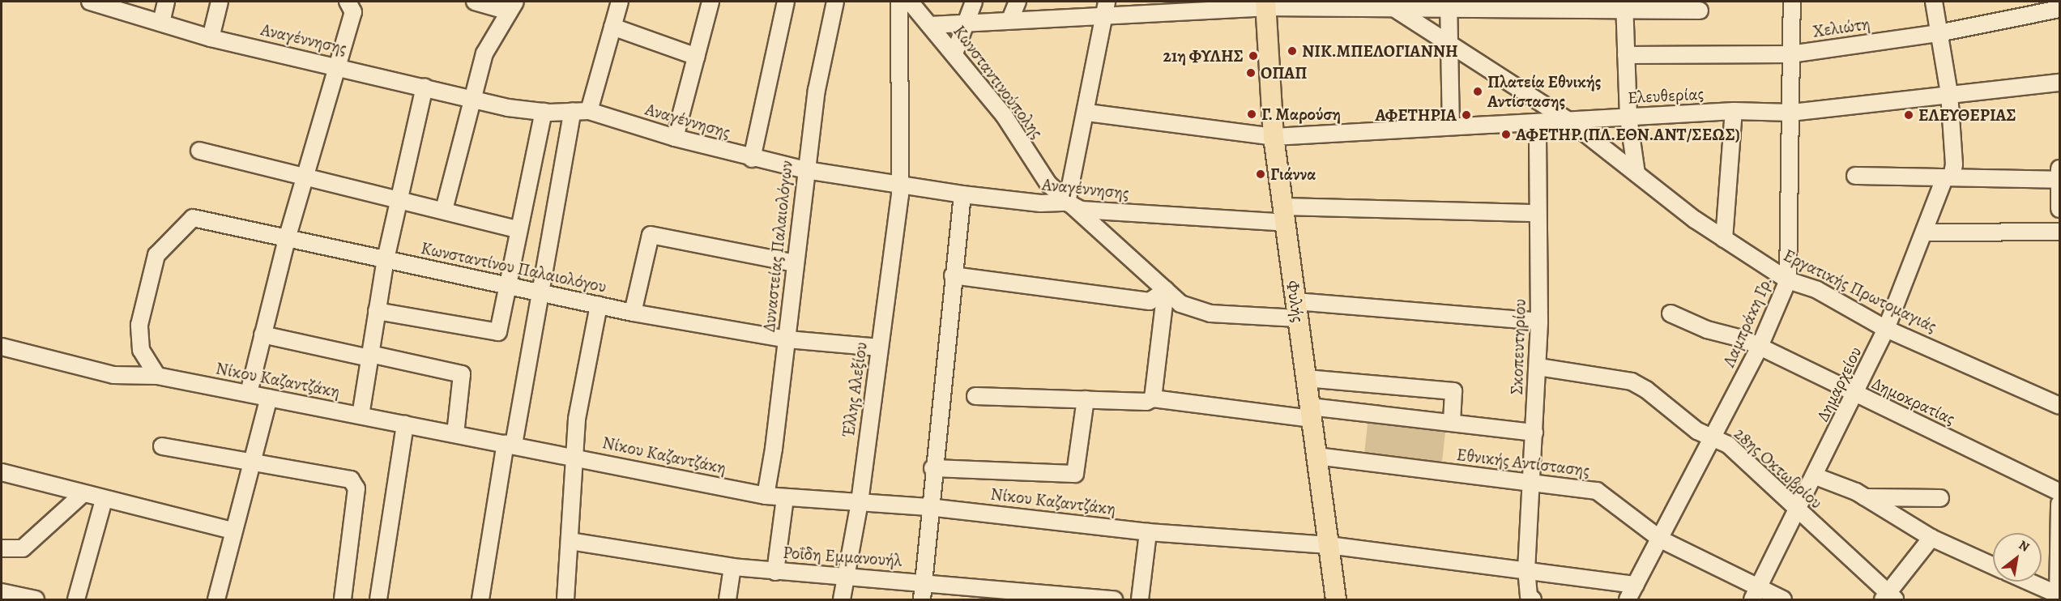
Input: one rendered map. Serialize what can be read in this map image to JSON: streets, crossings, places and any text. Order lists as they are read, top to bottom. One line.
{"streets":{"main road":["Φυλής"],"street":["Χελιώτη","Αναγέννησης","Κωνσταντινούπολης","Ελευθερίας","Δυναστείας Παλαιολόγων","Κωνσταντίνου Παλαιολόγου","Εργατικής Πρωτομαγιάς","Λαμπράκη Γρ.","Σκοπευτηρίου","Νίκου Καζαντζάκη","Δημαρχείου","Έλλης Αλεξίου","Δημοκρατίας","Εθνικής Αντίστασης","28ης Οκτωβρίου","Ροΐδη Εμμανουήλ"]},"crossings":[["Χελιώτη","Λαμπράκη Γρ."],["Χελιώτη","Δημαρχείου"],["Αναγέννησης","Κωνσταντινούπολης"],["Αναγέννησης","Δυναστείας Παλαιολόγων"],["Αναγέννησης","Φυλής"],["Αναγέννησης","Σκοπευτηρίου"],["Αναγέννησης","Έλλης Αλεξίου"],["Κωνσταντινούπολης","Φυλής"],["Κωνσταντινούπολης","Σκοπευτηρίου"],["Ελευθερίας","Εργατικής Πρωτομαγιάς"],["Ελευθερίας","Φυλής"],["Ελευθερίας","Λαμπράκη Γρ."],["Ελευθερίας","Σκοπευτηρίου"],["Ελευθερίας","Δημαρχείου"],["Δυναστείας Παλαιολόγων","Κωνσταντίνου Παλαιολόγου"],["Δυναστείας Παλαιολόγων","Νίκου Καζαντζάκη"],["Κωνσταντίνου Παλαιολόγου","Νίκου Καζαντζάκη"],["Κωνσταντίνου Παλαιολόγου","Έλλης Αλεξίου"],["Εργατικής Πρωτομαγιάς","Λαμπράκη Γρ."],["Εργατικής Πρωτομαγιάς","Δημαρχείου"],["Φυλής","Νίκου Καζαντζάκη"],["Φυλής","Εθνικής Αντίστασης"],["Λαμπράκη Γρ.","Νίκου Καζαντζάκη"],["Λαμπράκη Γρ.","Δημοκρατίας"],["Λαμπράκη Γρ.","Εθνικής Αντίστασης"],["Λαμπράκη Γρ.","28ης Οκτωβρίου"],["Σκοπευτηρίου","Νίκου Καζαντζάκη"],["Σκοπευτηρίου","Εθνικής Αντίστασης"],["Σκοπευτηρίου","28ης Οκτωβρίου"],["Νίκου Καζαντζάκη","Έλλης Αλεξίου"],["Δημαρχείου","Δημοκρατίας"],["Δημαρχείου","Εθνικής Αντίστασης"],["Δημαρχείου","28ης Οκτωβρίου"],["Έλλης Αλεξίου","Ροΐδη Εμμανουήλ"]],"places":["ΝΙΚ.ΜΠΕΛΟΓΙΑΝΝΗ","21η ΦΥΛΗΣ","ΟΠΑΠ","Πλατεία Εθνικής Αντίστασης","Γ. Μαρούση","ΑΦΕΤΗΡΙΑ","ΕΛΕΥΘΕΡΙΑΣ","ΑΦΕΤΗΡ.(ΠΛ.ΕΘΝ.ΑΝΤ/ΣΕΩΣ)","Γιάννα"],"north":"top right"}
